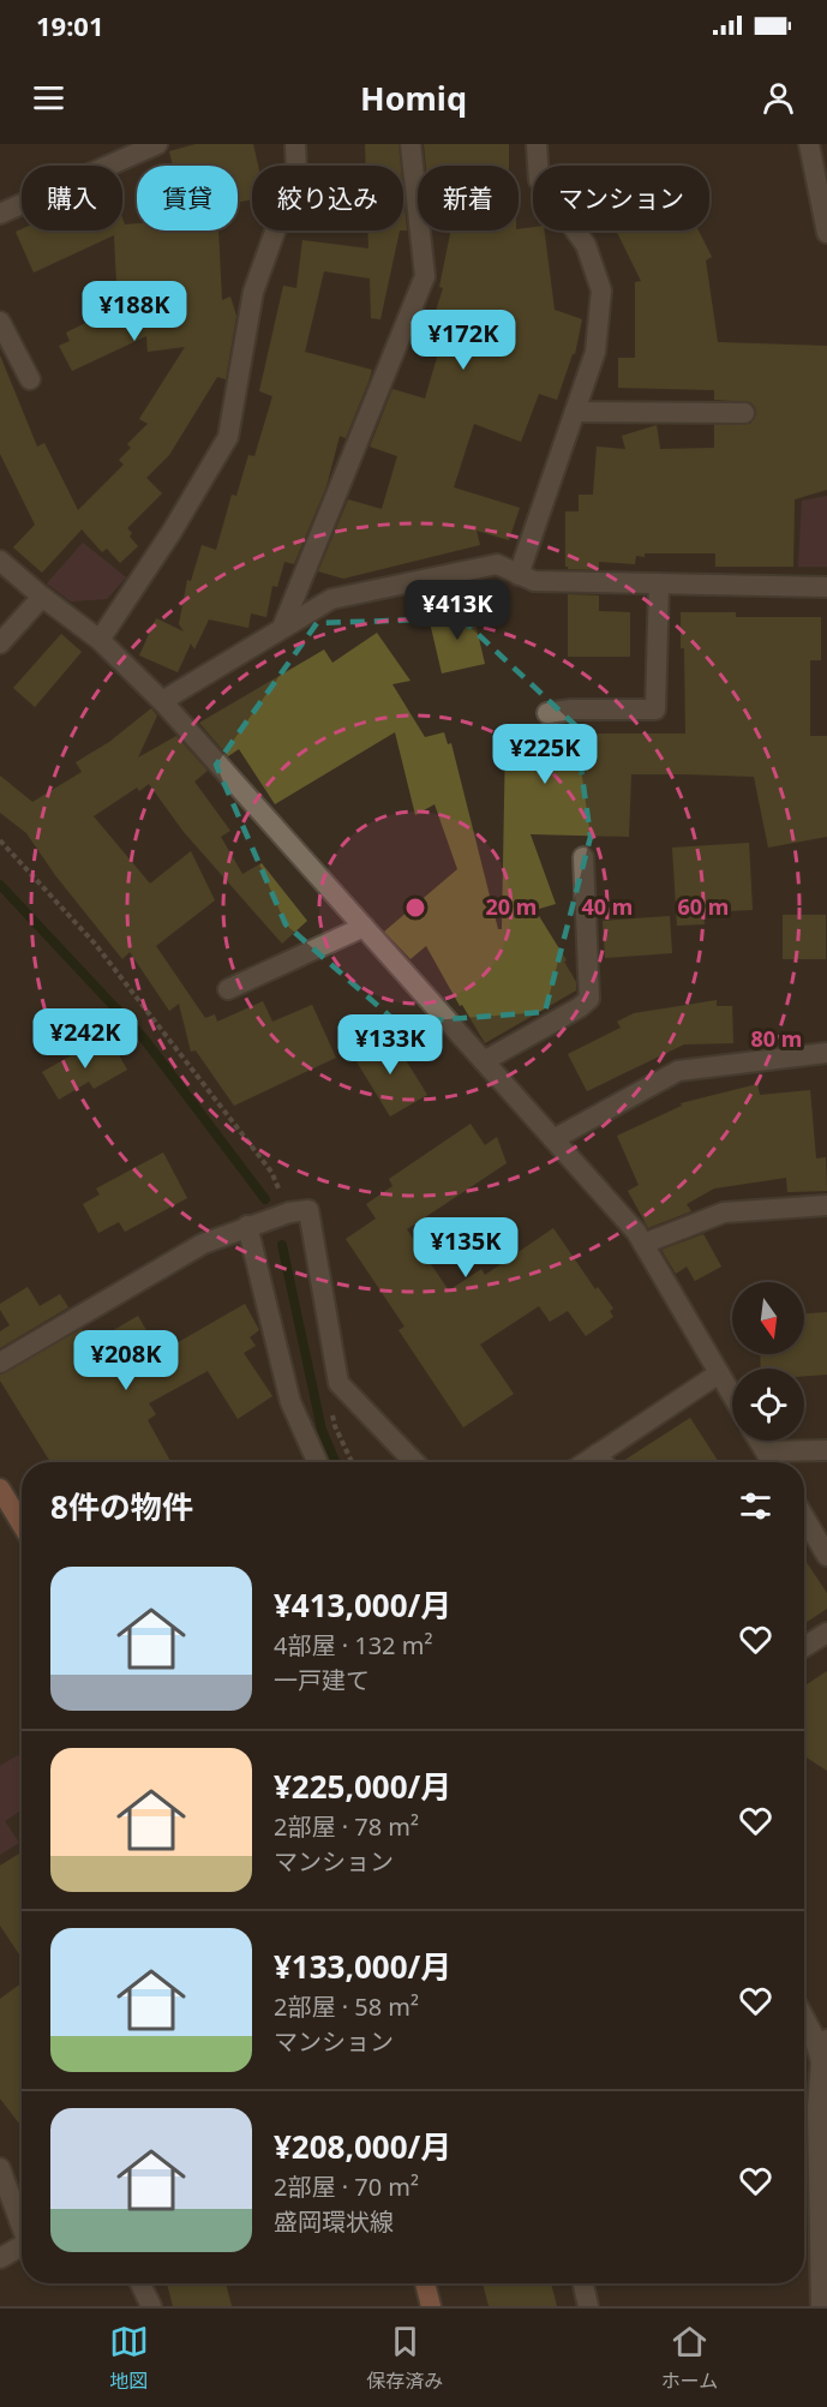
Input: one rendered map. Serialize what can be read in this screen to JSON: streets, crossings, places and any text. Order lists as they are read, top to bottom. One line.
{"north":"bottom","page":{"status":"19:01","header":"Homiq","chip":["購入","賃貸","絞り込み","新着","マンション"],"price":["¥188K","¥172K","¥413K","¥225K","¥242K","¥133K","¥135K","¥208K"],"heading":"8件の物件","list":[{"name":"¥413,000/月","note":"4部屋 · 132 m² · 一戸建て"},{"name":"¥225,000/月","note":"2部屋 · 78 m² · マンション"},{"name":"¥133,000/月","note":"2部屋 · 58 m² · マンション"},{"name":"¥208,000/月","note":"2部屋 · 70 m² · 盛岡環状線"}],"tabs":["地図","保存済み","ホーム"]},"rings":["20 m","40 m","60 m","80 m"]}
